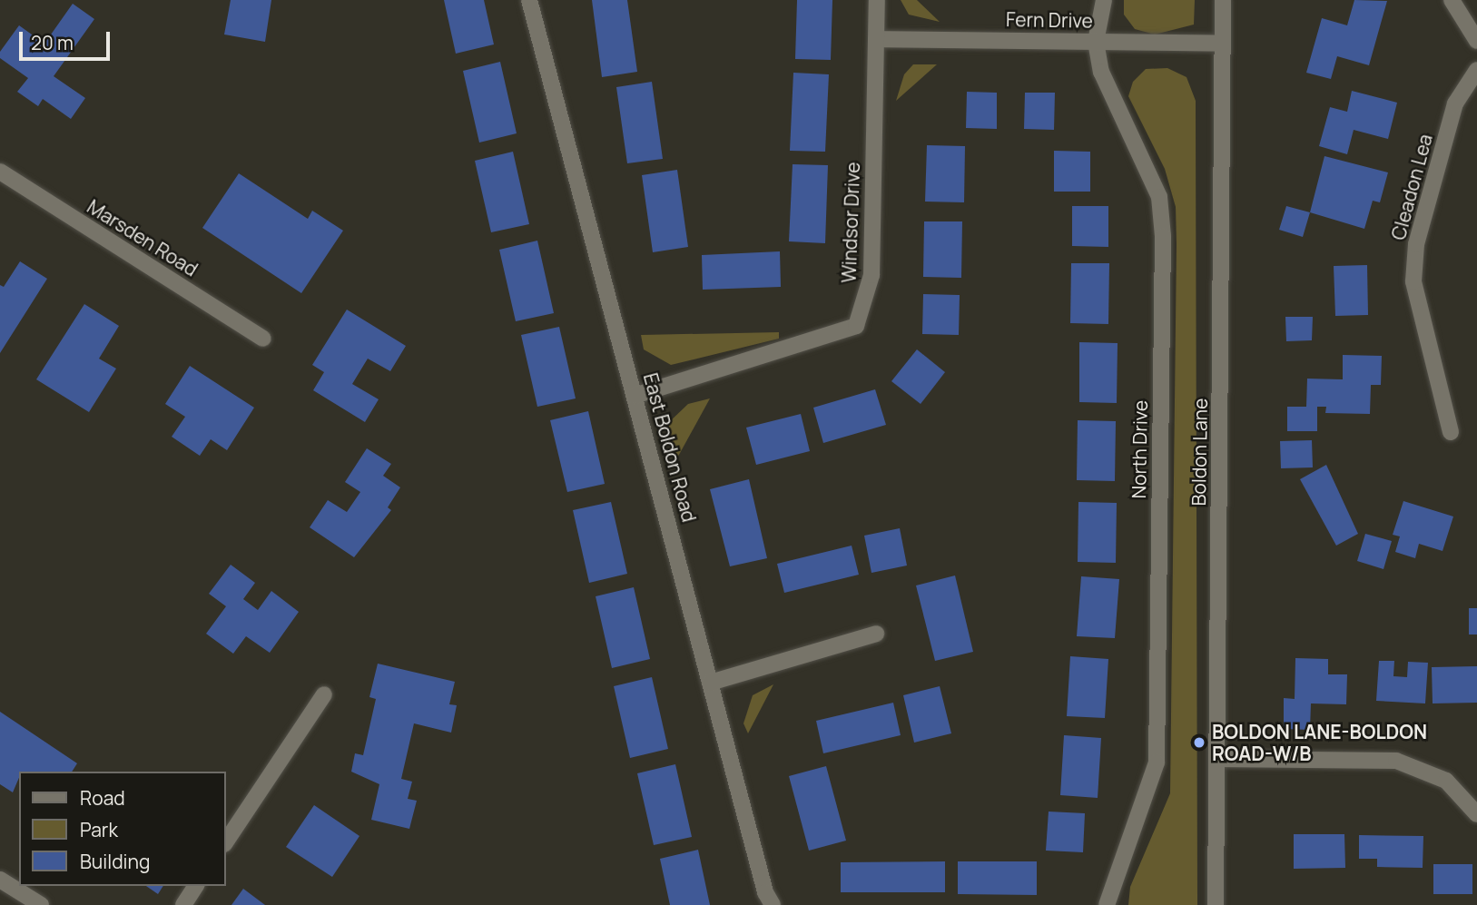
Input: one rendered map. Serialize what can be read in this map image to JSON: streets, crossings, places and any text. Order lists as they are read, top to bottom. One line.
{"streets":{"street":["Fern Drive","Cleadon Lea","Windsor Drive","Marsden Road","East Boldon Road","North Drive","Boldon Lane"]},"crossings":[["Fern Drive","Windsor Drive"],["Fern Drive","North Drive"],["Fern Drive","Boldon Lane"],["Windsor Drive","East Boldon Road"]],"places":["BOLDON LANE-BOLDON ROAD-W/B"],"legend":["Road","Park","Building"],"scale_bar":"20 m"}
